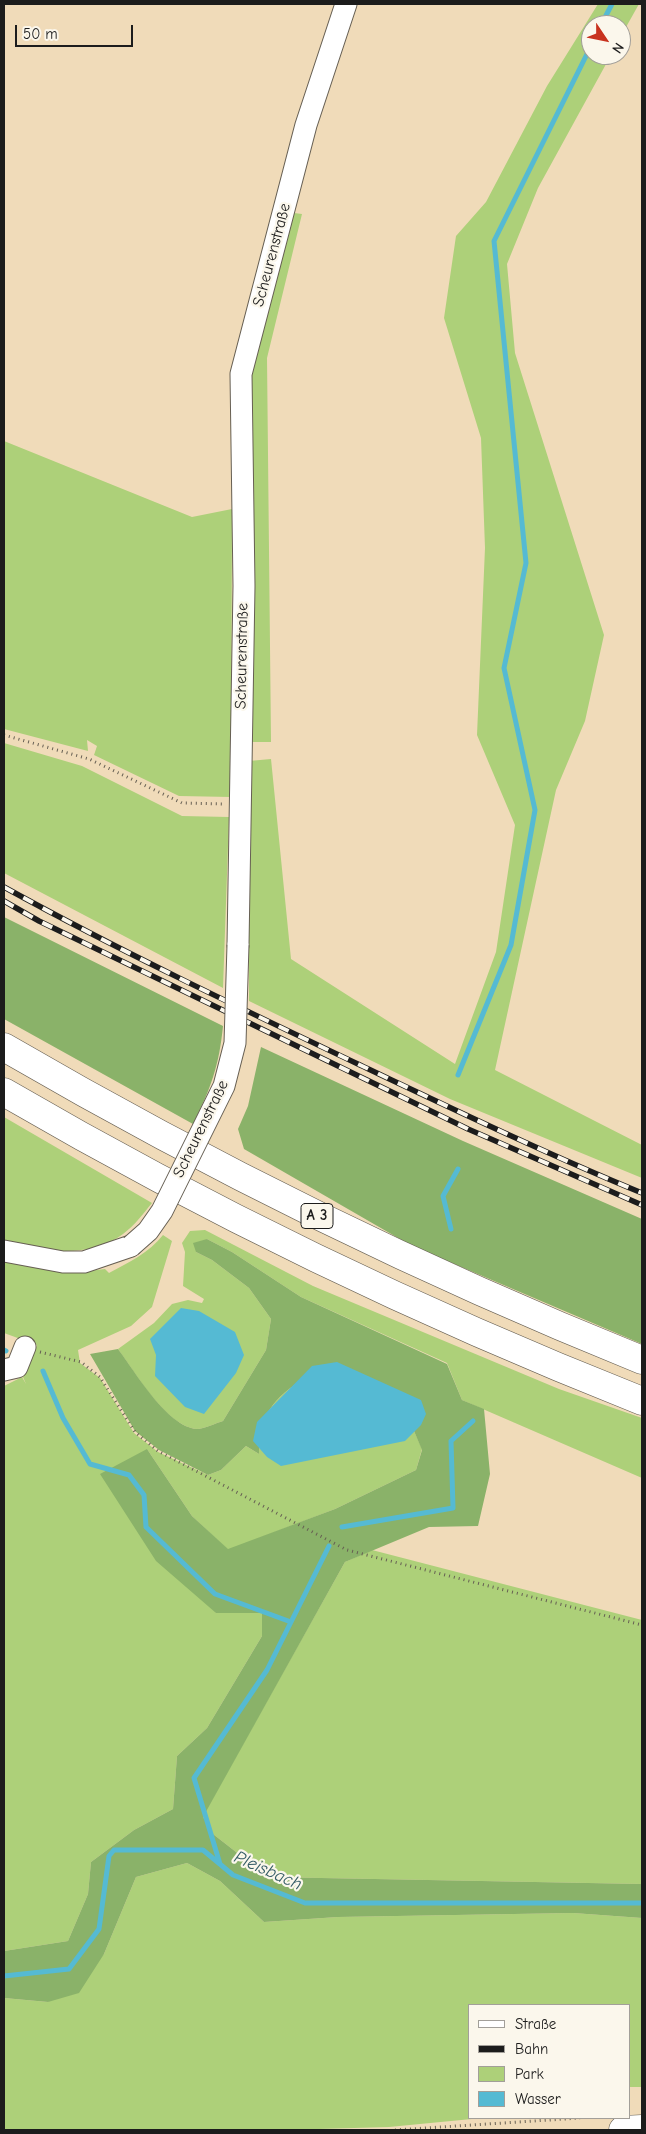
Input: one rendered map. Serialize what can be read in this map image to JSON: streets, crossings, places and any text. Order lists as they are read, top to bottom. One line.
{"streets":{"main road":["A 3"],"street":["Scheurenstraße"]},"water":["Pleisbach"],"legend":["Straße","Bahn","Park","Wasser"],"scale_bar":"50 m","north":"bottom right"}
